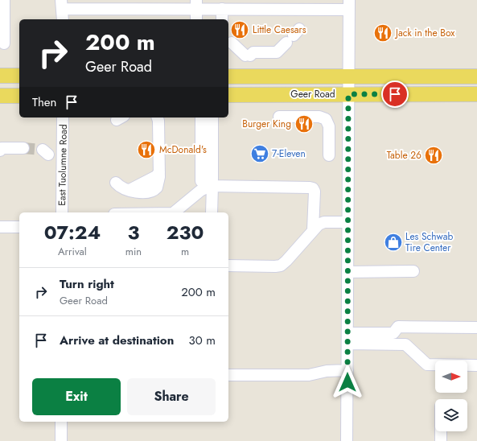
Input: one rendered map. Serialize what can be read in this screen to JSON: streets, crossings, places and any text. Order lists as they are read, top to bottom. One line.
{"streets":{"main road":["Geer Road"],"street":["East Tuolumne Road"]},"places":{"restaurant":["Little Caesars","Jack in the Box","Burger King","McDonald's","Table 26"],"supermarket":["7-Eleven"],"shop":["Les Schwab Tire Center"]},"north":"right","page":{"turn":["200 m","Geer Road"],"then":"Then","eta":["07:24","Arrival","3","min","230","m"],"list":[{"name":"Turn right","note":"Geer Road","value":"200 m"},{"name":"Arrive at destination","value":"30 m"}],"buttons":["Exit","Share"]}}
